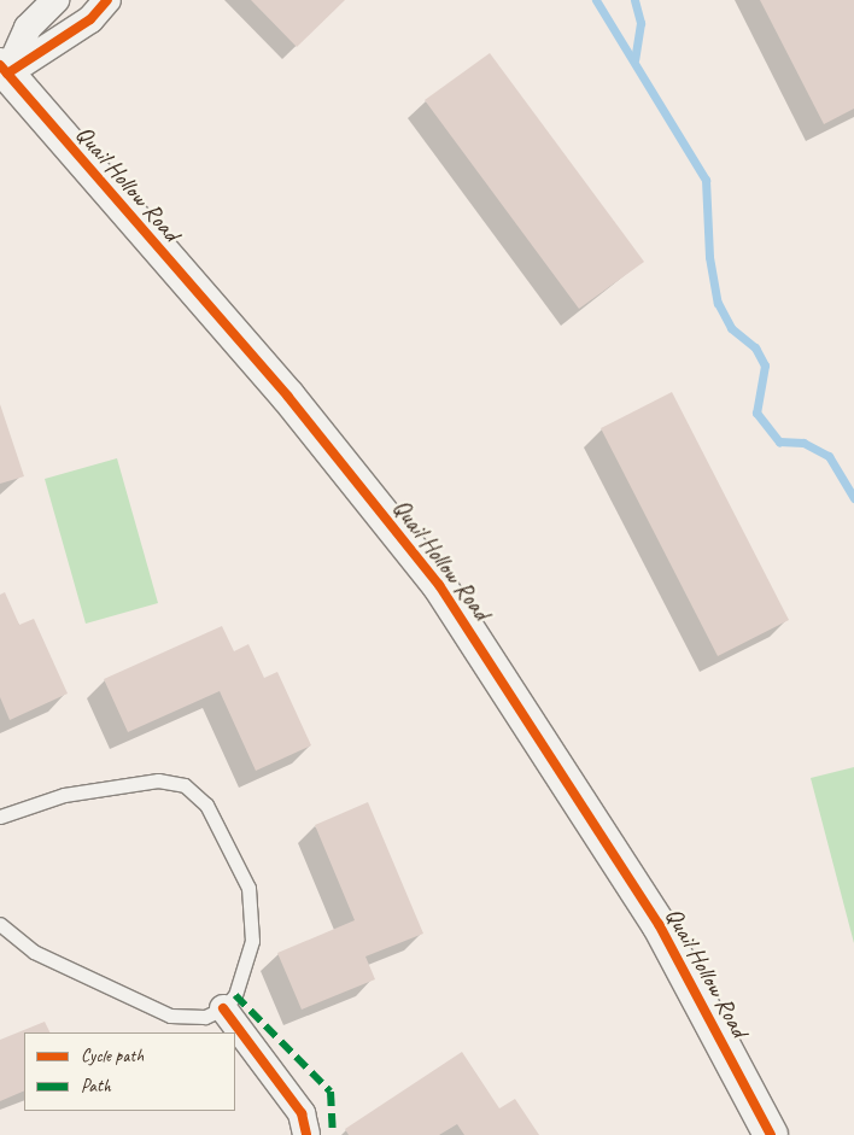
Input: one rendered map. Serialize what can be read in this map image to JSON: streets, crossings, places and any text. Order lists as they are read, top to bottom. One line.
{"streets":{"main road":["Quail Hollow Road"]},"legend":["Cycle path","Path"]}
